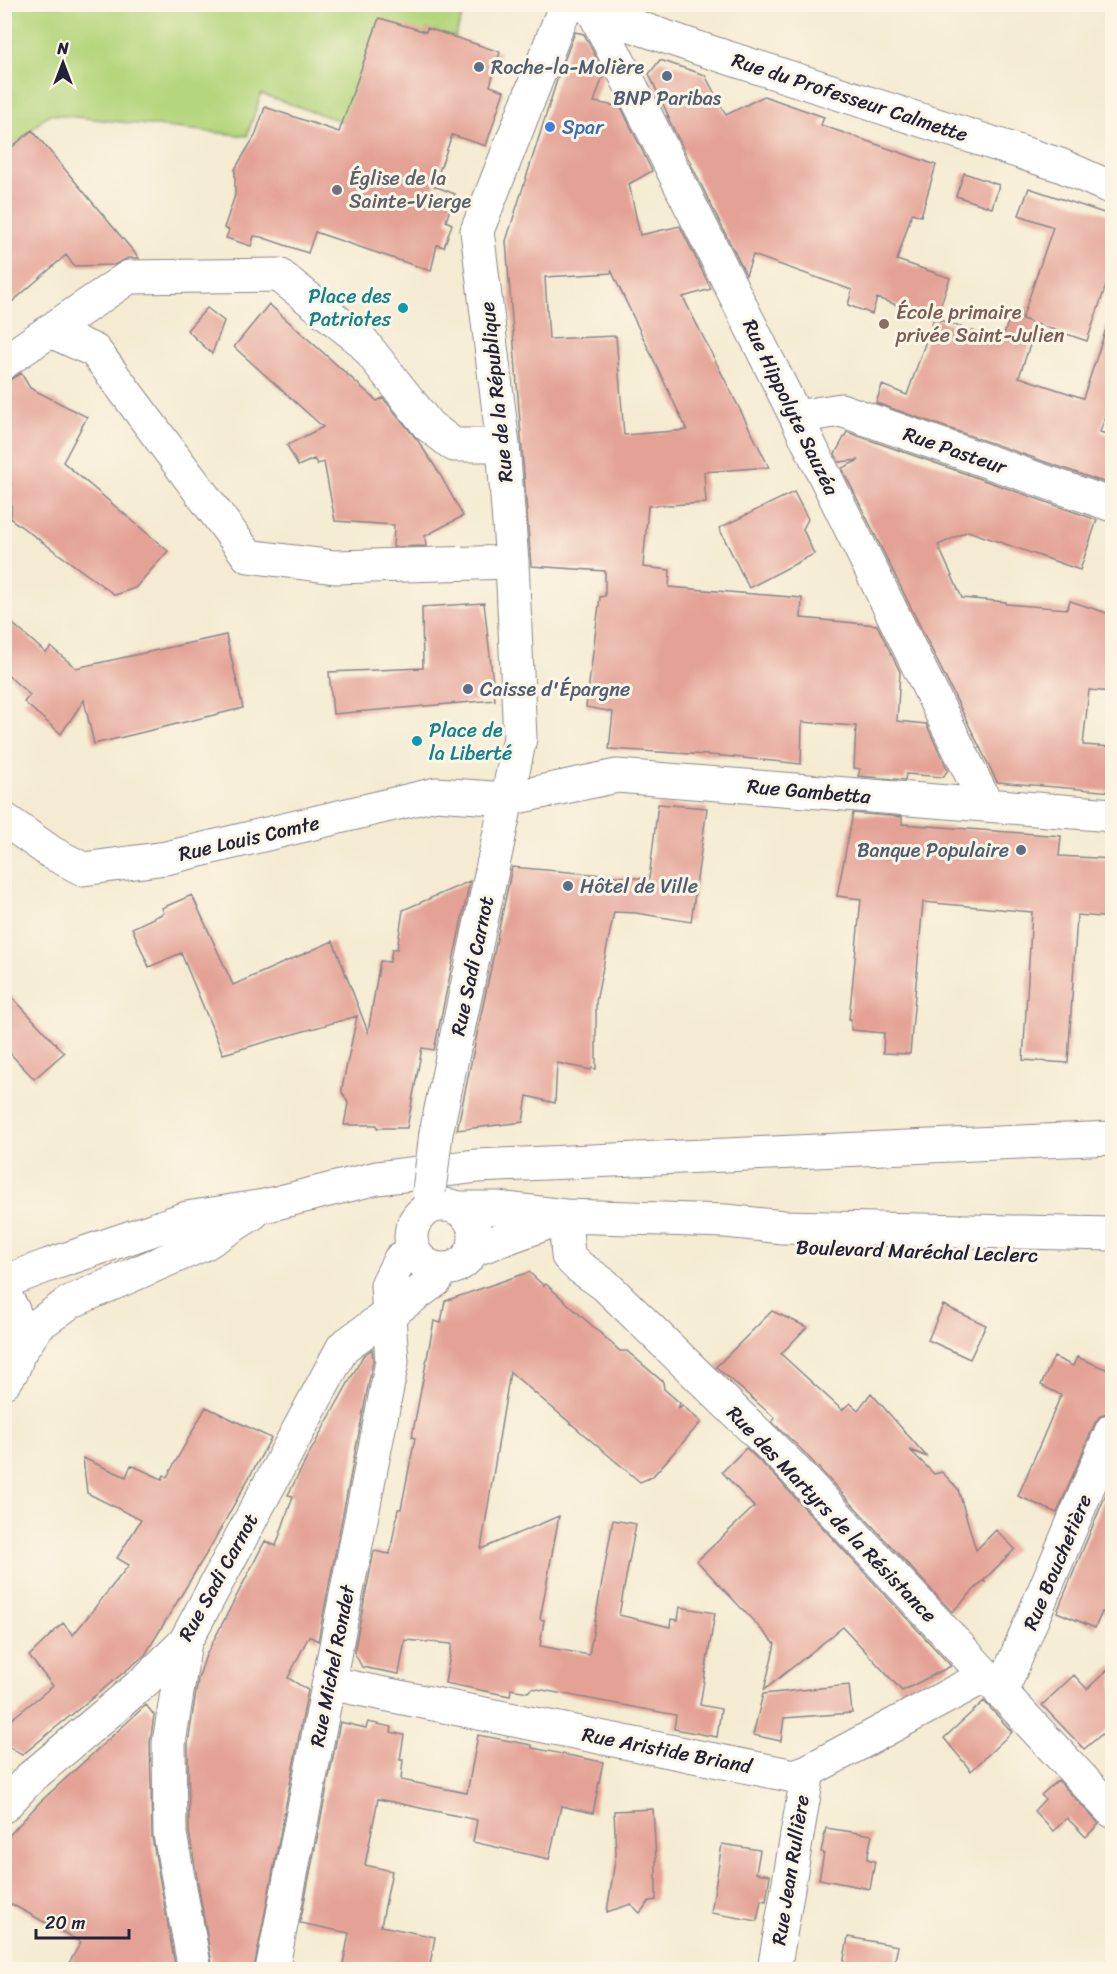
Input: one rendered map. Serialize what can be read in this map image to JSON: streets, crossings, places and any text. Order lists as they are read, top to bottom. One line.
{"streets":{"street":["Rue du Professeur Calmette","Rue de la République","Rue Hippolyte Sauzéa","Rue Pasteur","Rue Gambetta","Rue Louis Comte","Rue Sadi Carnot","Boulevard Maréchal Leclerc","Rue des Martyrs de la Résistance","Rue Bouchetière","Rue Michel Rondet","Rue Aristide Briand","Rue Jean Rullière"]},"crossings":[["Rue du Professeur Calmette","Rue de la République"],["Rue du Professeur Calmette","Rue Hippolyte Sauzéa"],["Rue de la République","Rue Hippolyte Sauzéa"],["Rue de la République","Rue Gambetta"],["Rue de la République","Rue Louis Comte"],["Rue de la République","Rue Sadi Carnot"],["Rue Hippolyte Sauzéa","Rue Pasteur"],["Rue Hippolyte Sauzéa","Rue Gambetta"],["Rue Gambetta","Rue Louis Comte"],["Rue Gambetta","Rue Sadi Carnot"],["Rue Louis Comte","Rue Sadi Carnot"],["Rue Sadi Carnot","Boulevard Maréchal Leclerc"],["Rue Sadi Carnot","Rue Michel Rondet"],["Boulevard Maréchal Leclerc","Rue des Martyrs de la Résistance"],["Rue des Martyrs de la Résistance","Rue Bouchetière"],["Rue des Martyrs de la Résistance","Rue Aristide Briand"],["Rue Bouchetière","Rue Aristide Briand"],["Rue Michel Rondet","Rue Aristide Briand"],["Rue Aristide Briand","Rue Jean Rullière"]],"places":["Roche-la-Molière","BNP Paribas","Spar","Église de la Sainte-Vierge","Place des Patriotes","École primaire privée Saint-Julien","Caisse d'Épargne","Place de la Liberté","Banque Populaire","Hôtel de Ville"],"scale_bar":"20 m","north":"top"}
